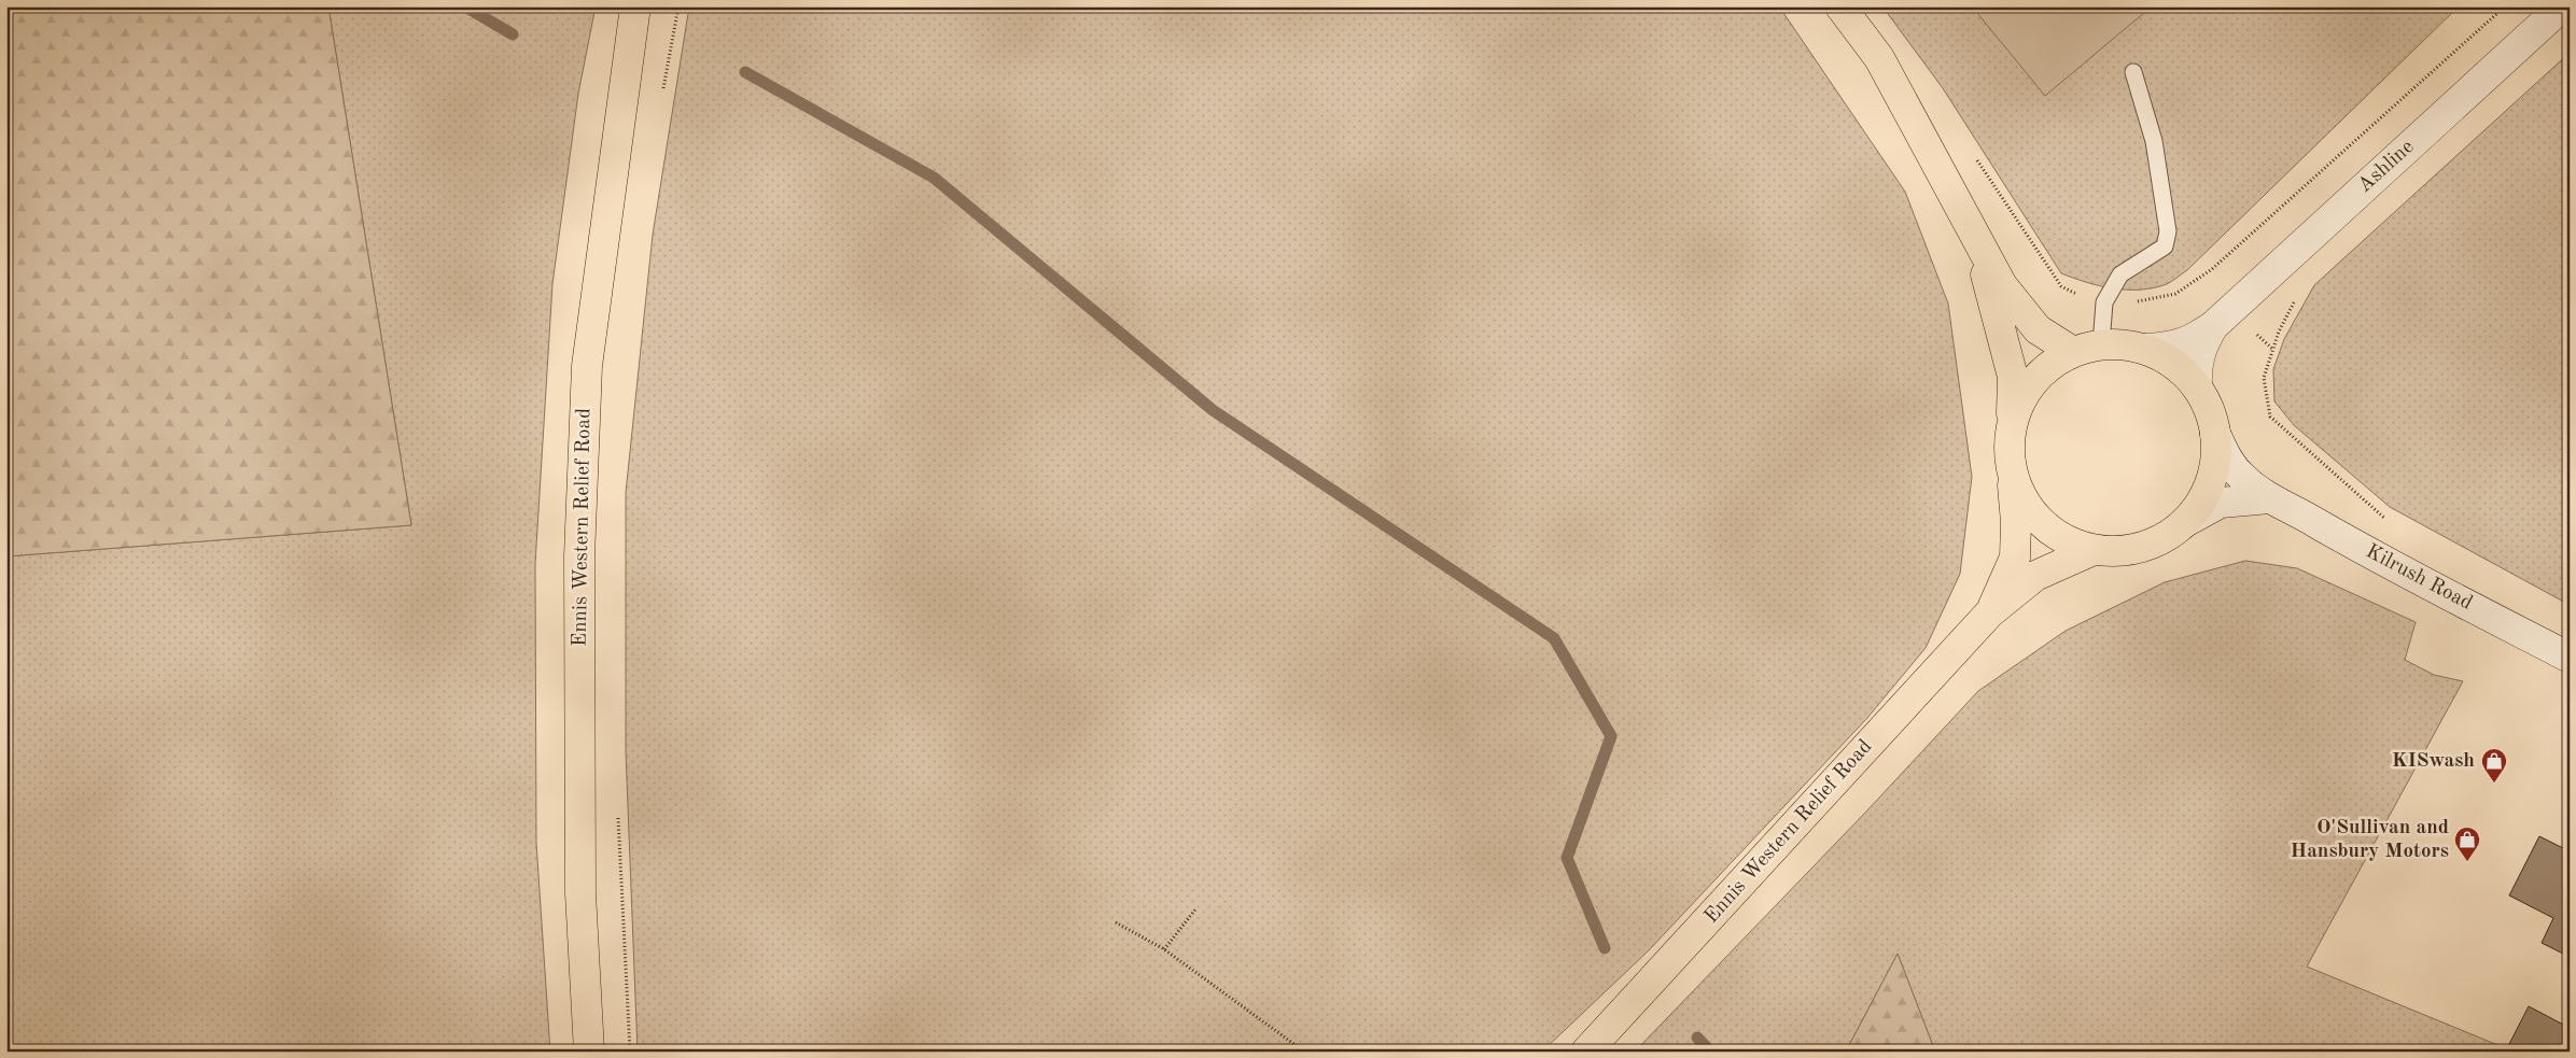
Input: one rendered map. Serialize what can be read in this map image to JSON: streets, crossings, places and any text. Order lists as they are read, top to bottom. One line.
{"streets":{"main road":["Ennis Western Relief Road"],"street":["Ashline","Kilrush Road"]},"places":{"shop":["KISwash","O'Sullivan and Hansbury Motors"]}}
